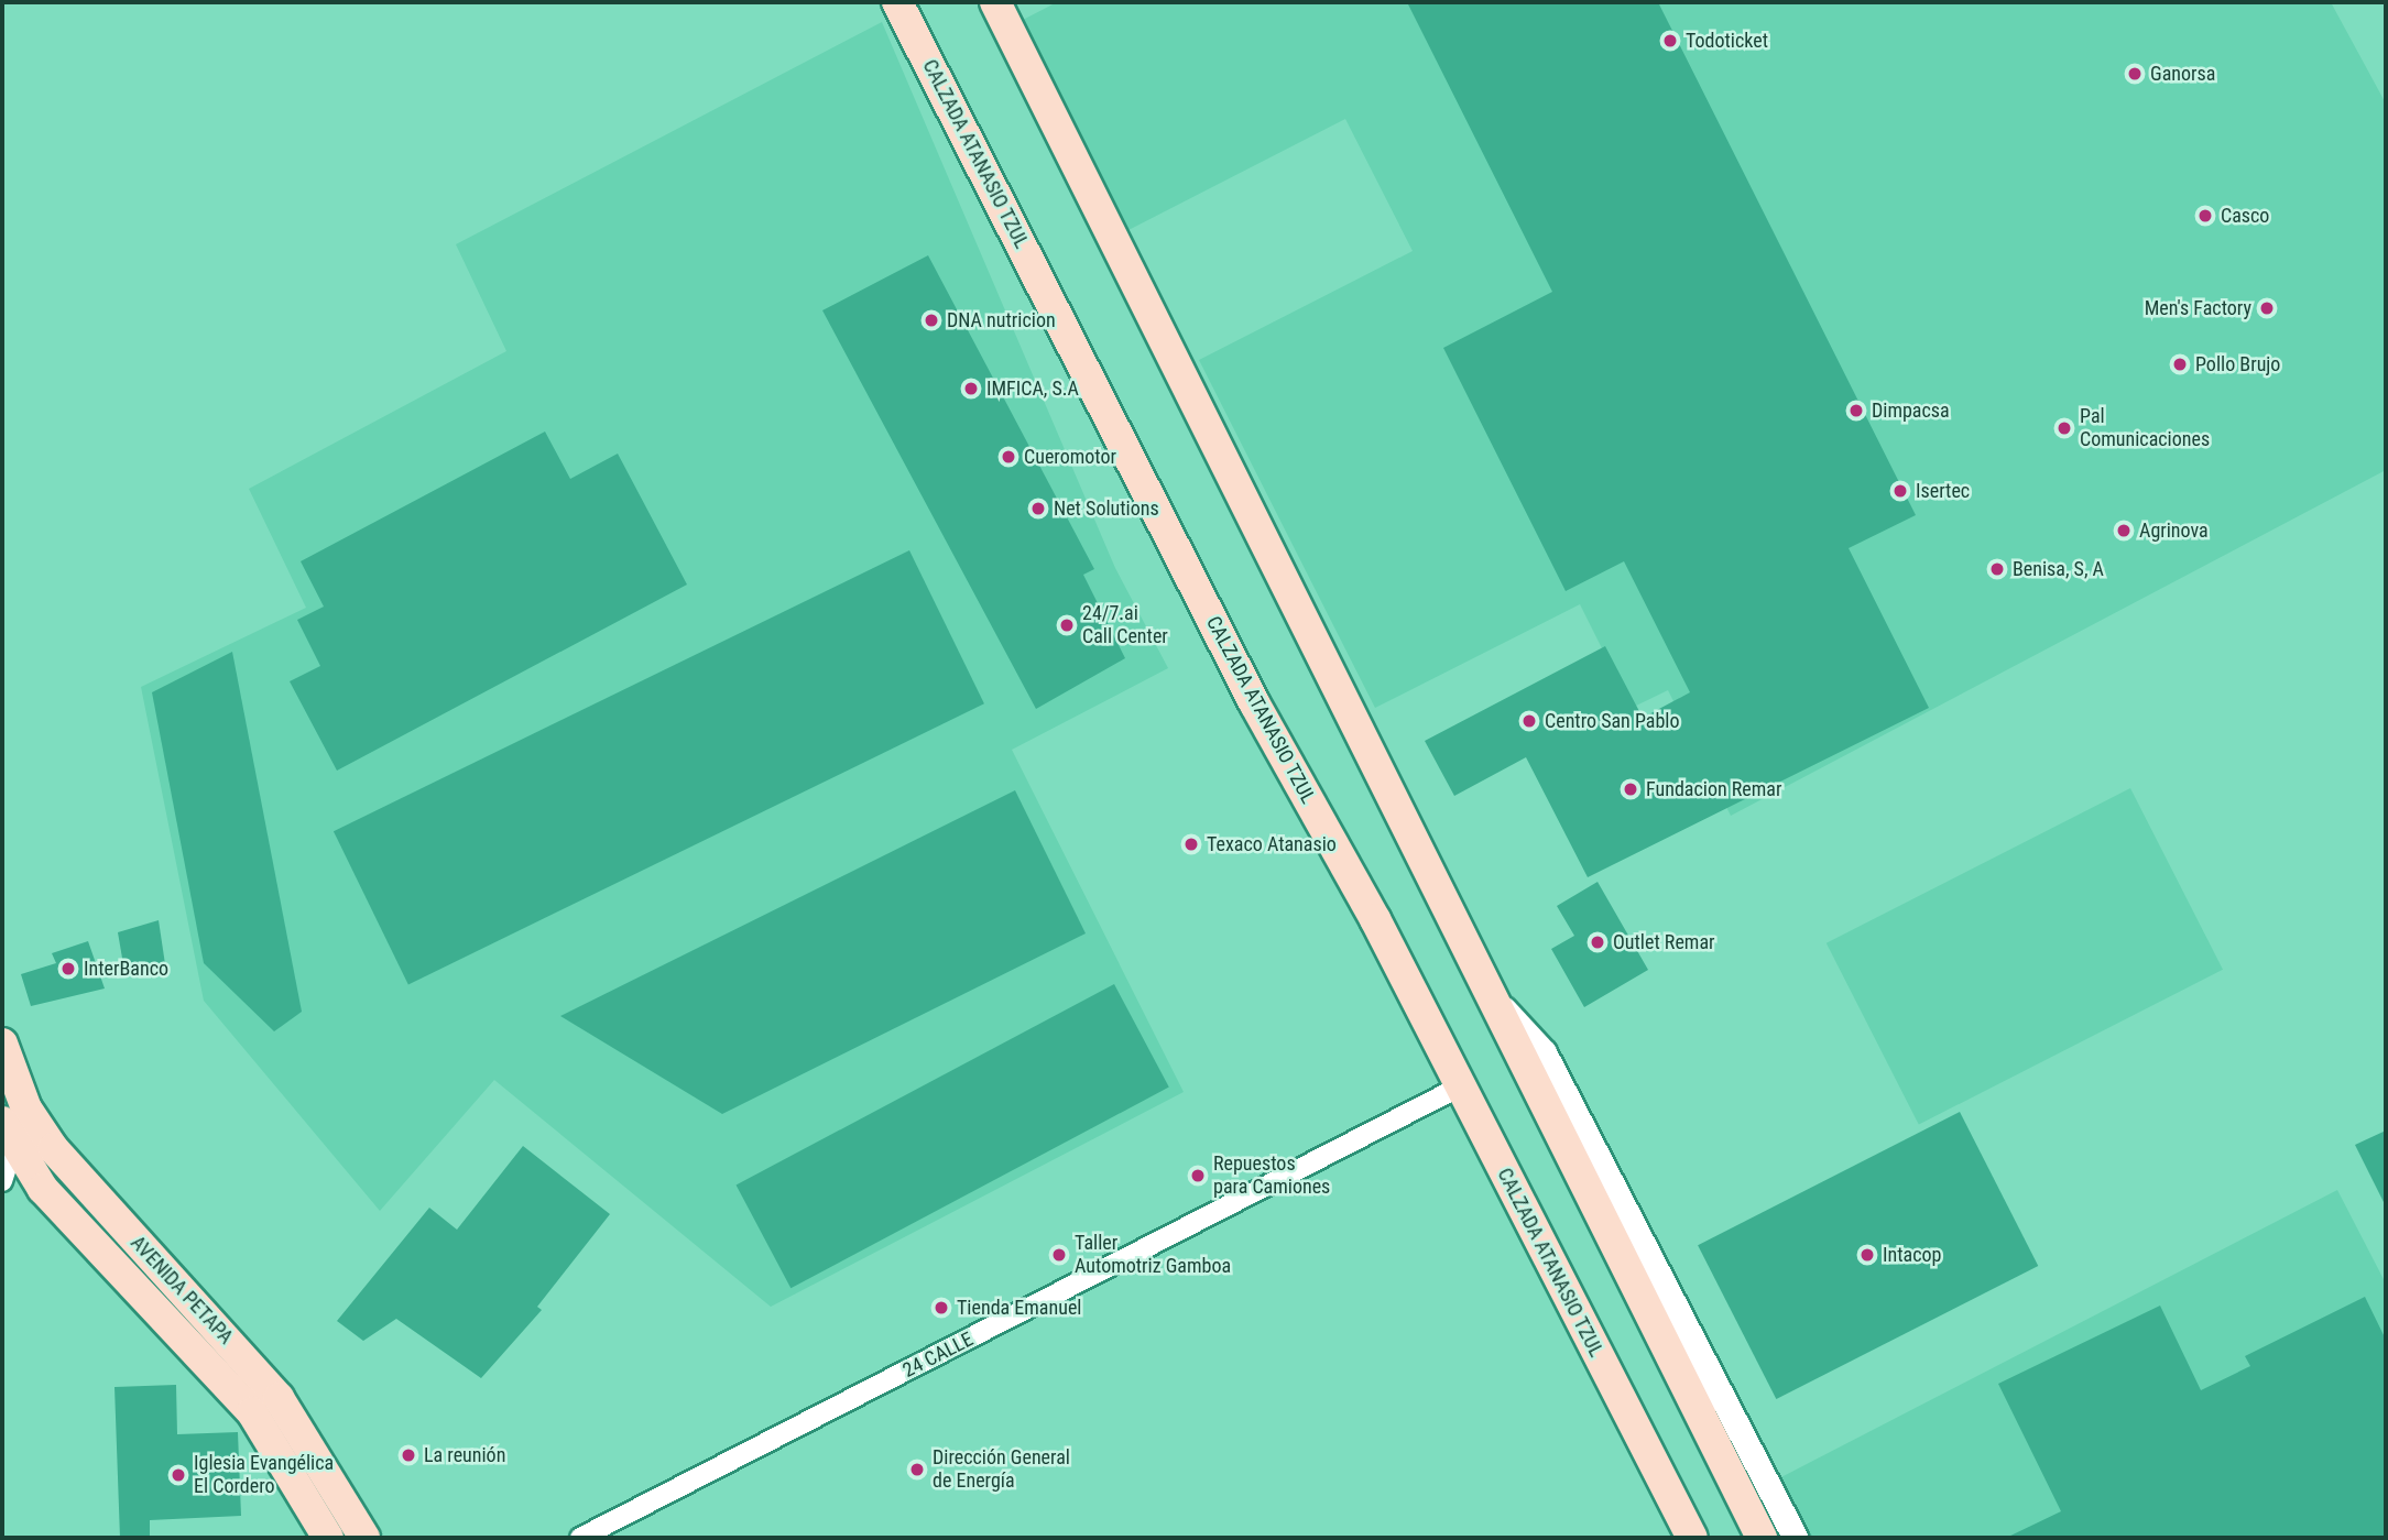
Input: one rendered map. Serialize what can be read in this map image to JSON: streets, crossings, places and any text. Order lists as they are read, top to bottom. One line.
{"streets":{"main road":["CALZADA ATANASIO TZUL","AVENIDA PETAPA"],"street":["24 CALLE"]},"crossings":[["CALZADA ATANASIO TZUL","24 CALLE"]],"places":["Todoticket","Ganorsa","Casco","Men's Factory","DNA nutricion","Pollo Brujo","IMFICA, S.A","Dimpacsa","Pal Comunicaciones","Cueromotor","Isertec","Net Solutions","Agrinova","Benisa, S, A","24/7.ai Call Center","Centro San Pablo","Fundacion Remar","Texaco Atanasio","Outlet Remar","InterBanco","Repuestos para Camiones","Taller Automotriz Gamboa","Intacop","Tienda Emanuel","La reunión","Dirección General de Energía","Iglesia Evangélica El Cordero"]}
